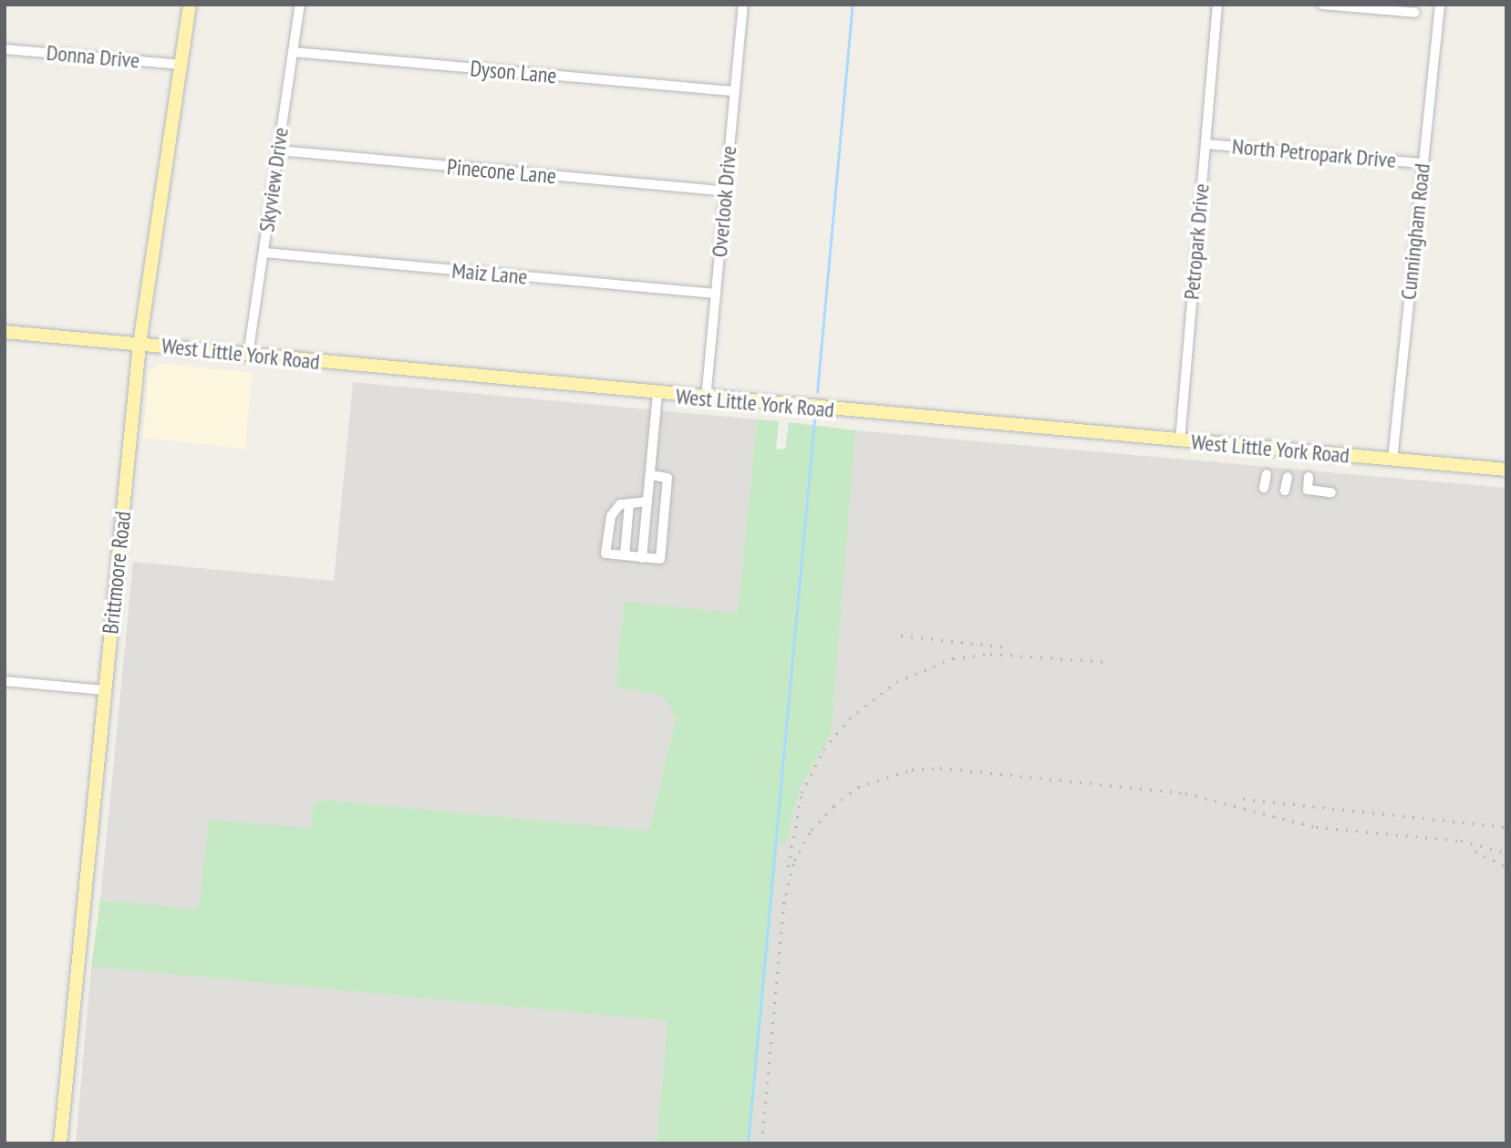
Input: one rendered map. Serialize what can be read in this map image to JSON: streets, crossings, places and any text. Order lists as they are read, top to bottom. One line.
{"streets":{"main road":["West Little York Road","Brittmoore Road"],"street":["Donna Drive","Dyson Lane","North Petropark Drive","Pinecone Lane","Skyview Drive","Overlook Drive","Cunningham Road","Petropark Drive","Maiz Lane"]},"crossings":[["Donna Drive","Brittmoore Road"],["Dyson Lane","Skyview Drive"],["Dyson Lane","Overlook Drive"],["North Petropark Drive","Cunningham Road"],["North Petropark Drive","Petropark Drive"],["Pinecone Lane","Skyview Drive"],["Pinecone Lane","Overlook Drive"],["Skyview Drive","Maiz Lane"],["Skyview Drive","West Little York Road"],["Overlook Drive","Maiz Lane"],["Overlook Drive","West Little York Road"],["Cunningham Road","West Little York Road"],["Petropark Drive","West Little York Road"],["West Little York Road","Brittmoore Road"]]}
